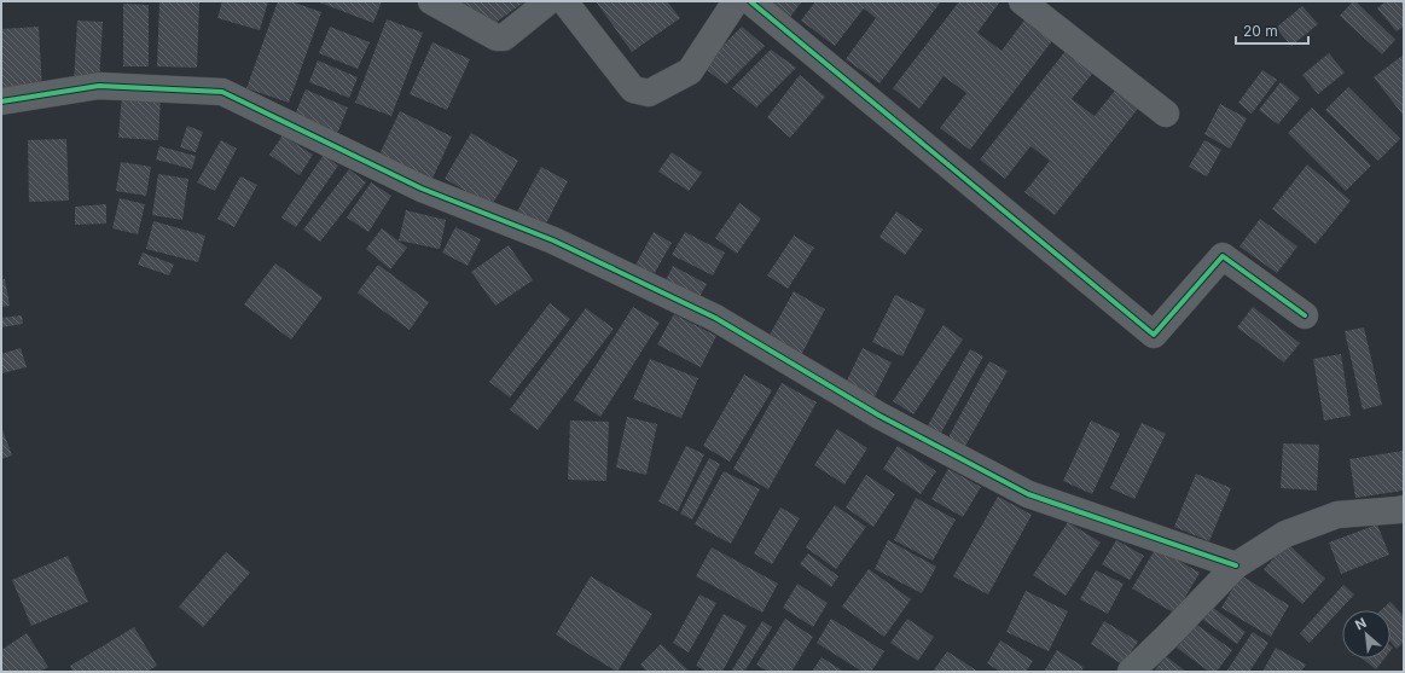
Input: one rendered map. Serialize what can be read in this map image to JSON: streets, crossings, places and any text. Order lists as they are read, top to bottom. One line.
{"scale_bar":"20 m","north":"top left"}
